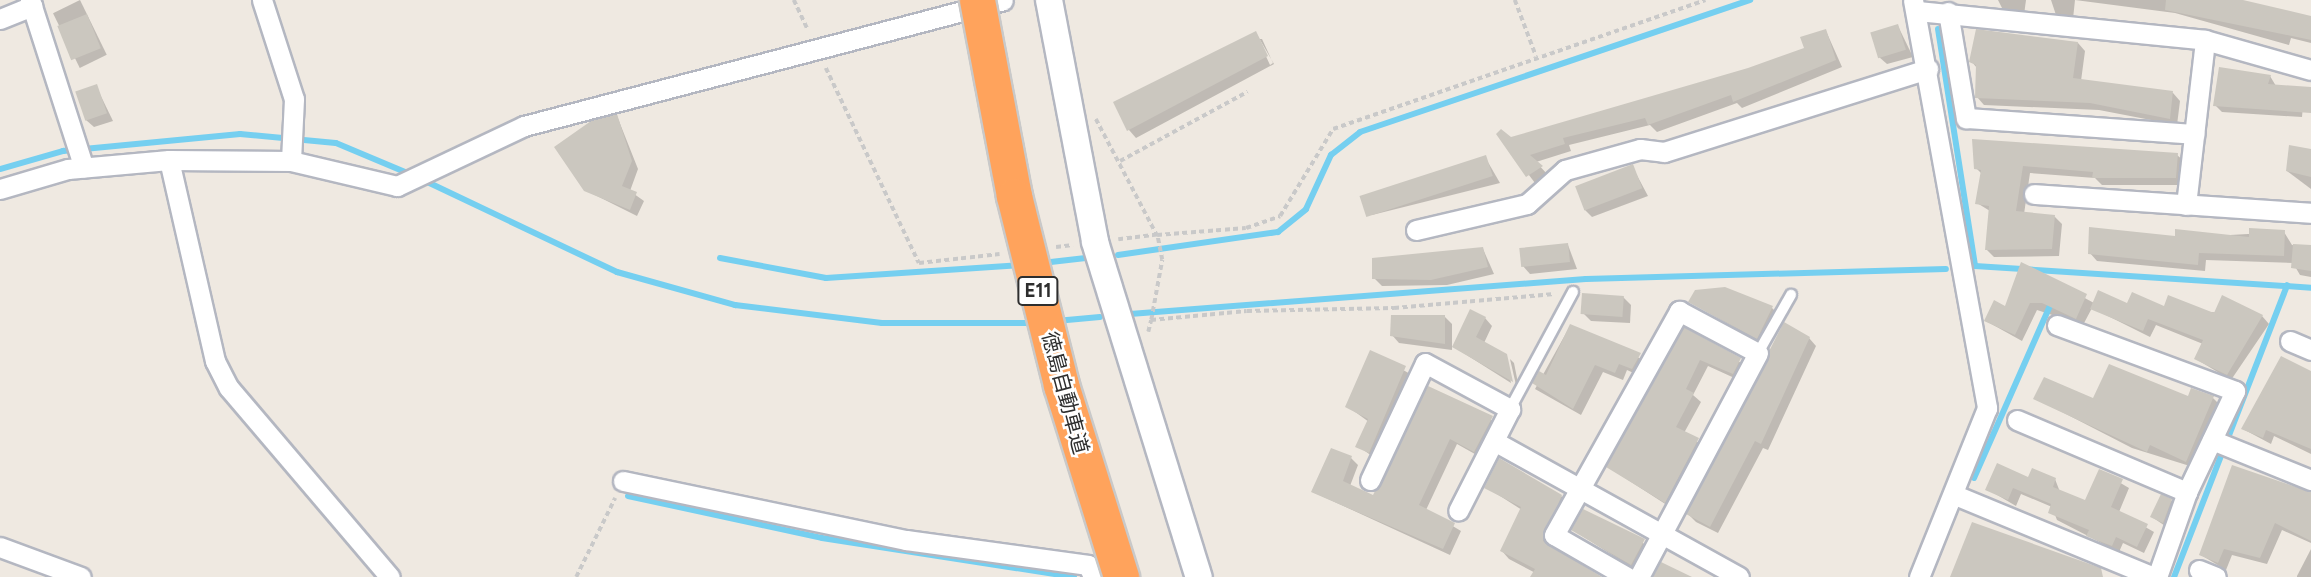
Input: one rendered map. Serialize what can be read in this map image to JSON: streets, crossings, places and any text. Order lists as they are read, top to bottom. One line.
{"streets":{"highway":["E11","徳島自動車道"]}}
